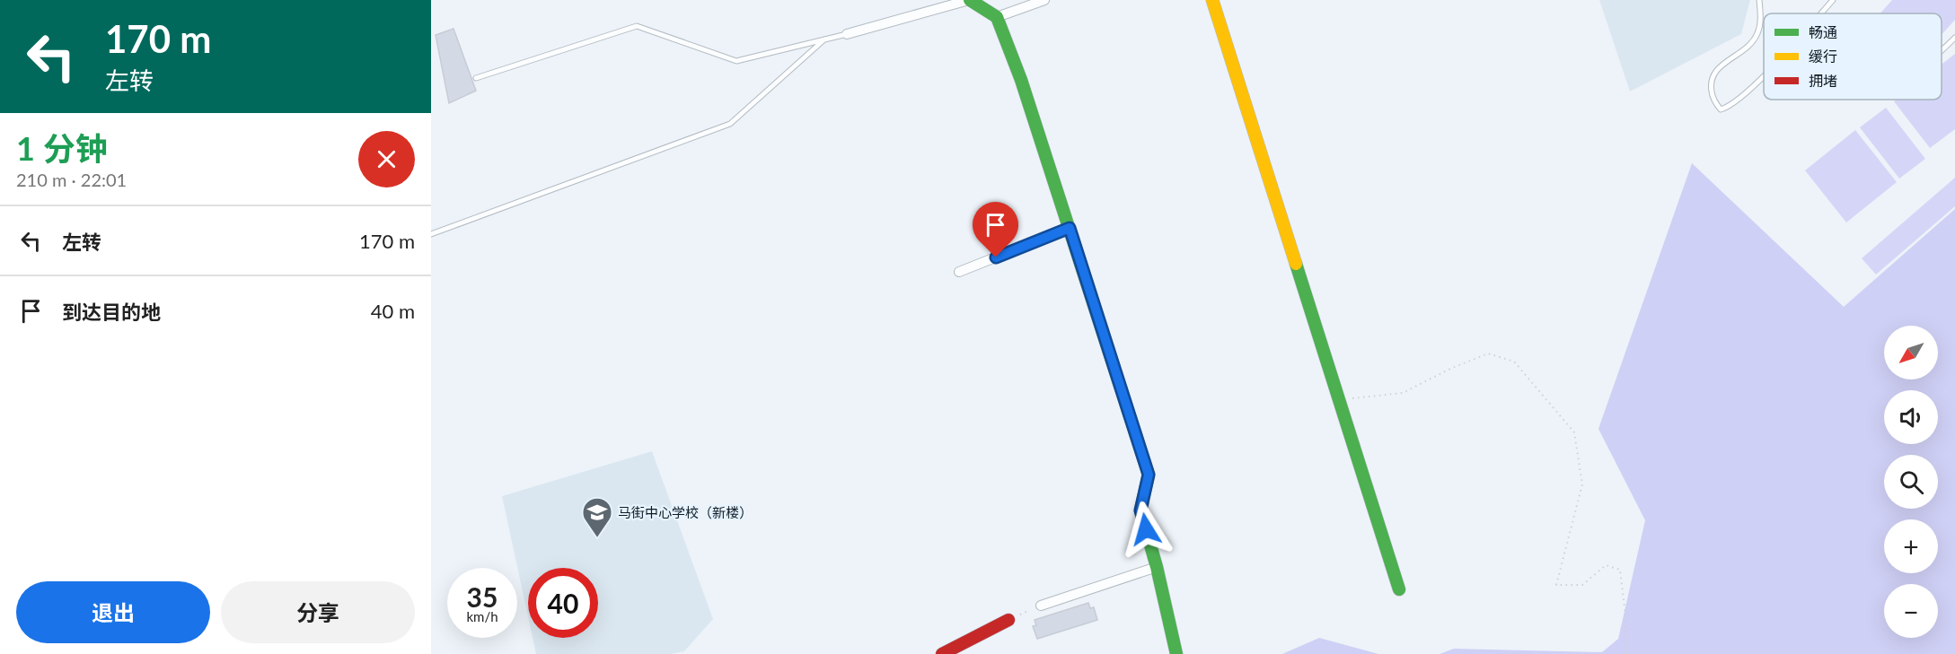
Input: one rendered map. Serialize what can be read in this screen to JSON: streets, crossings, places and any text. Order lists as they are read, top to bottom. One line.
{"places":{"school or university":["马街中心学校（新楼）"]},"legend":["畅通","缓行","拥堵"],"north":"bottom left","page":{"turn":["170 m","左转"],"heading":["1 分钟","210 m · 22:01"],"list":[{"name":"左转","value":"170 m"},{"name":"到达目的地","value":"40 m"}],"map_buttons":["+","−"],"speed":"35 km/h","limit":"40","buttons":["退出","分享"]}}
